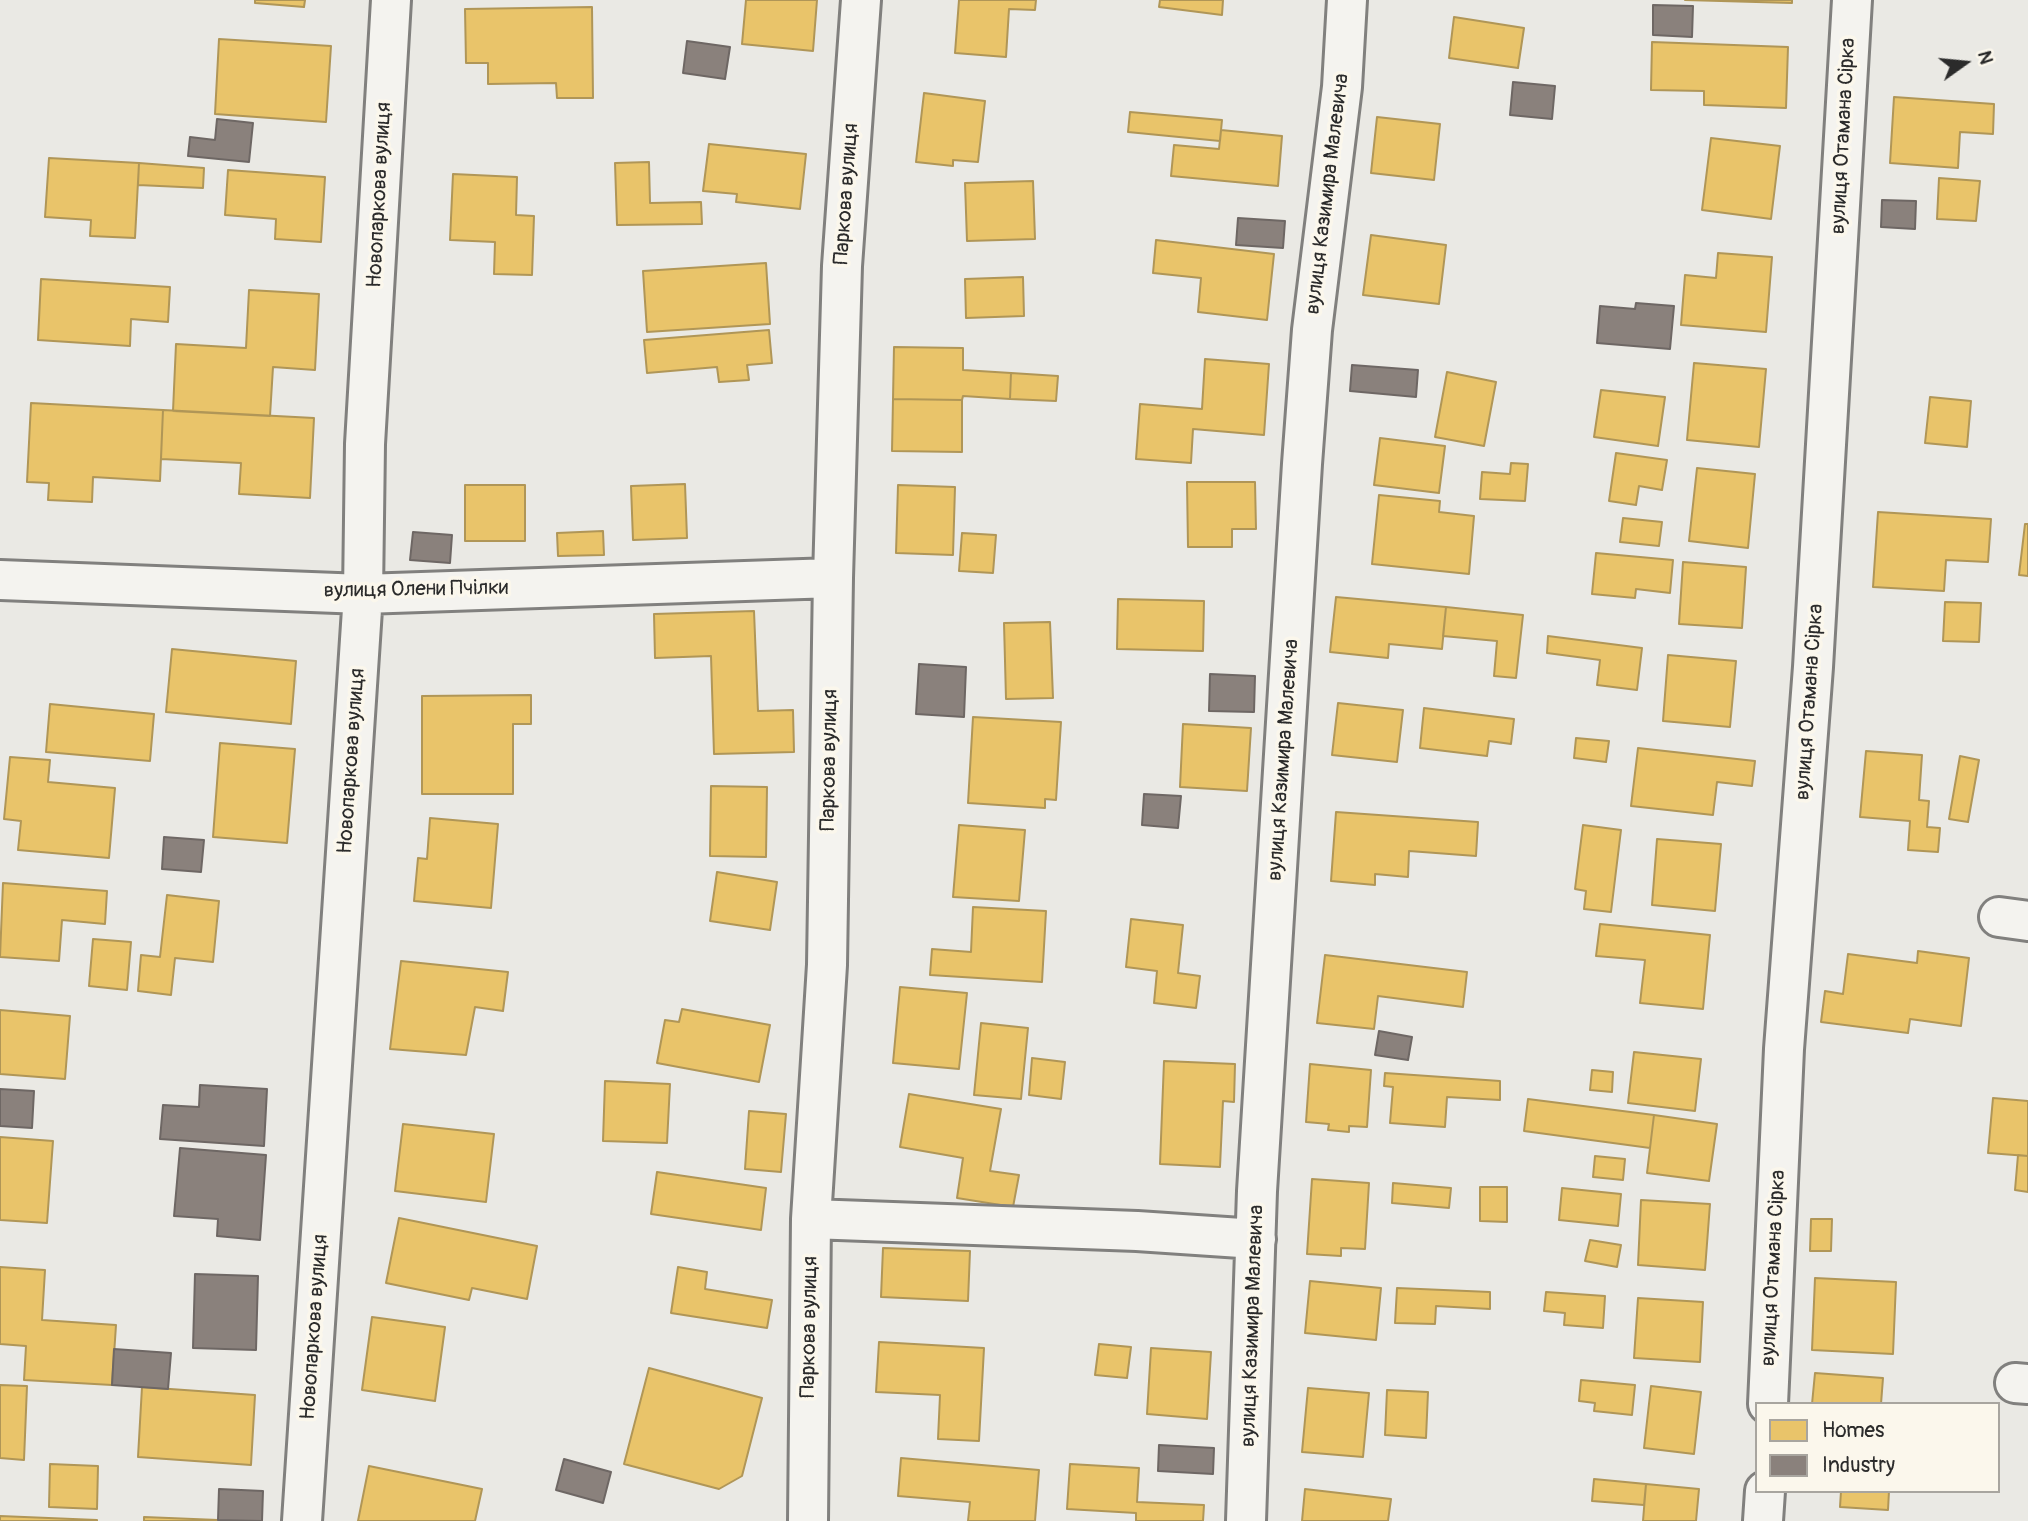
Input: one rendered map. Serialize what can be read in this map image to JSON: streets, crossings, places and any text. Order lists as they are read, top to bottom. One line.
{"streets":{"street":["вулиця Отамана Сірка","Паркова вулиця","вулиця Казимира Малевича","Новопаркова вулиця","вулиця Олени Пчілки"]},"crossings":[["Паркова вулиця","вулиця Олени Пчілки"],["Новопаркова вулиця","вулиця Олени Пчілки"]],"legend":["Homes","Industry"],"north":"right"}
